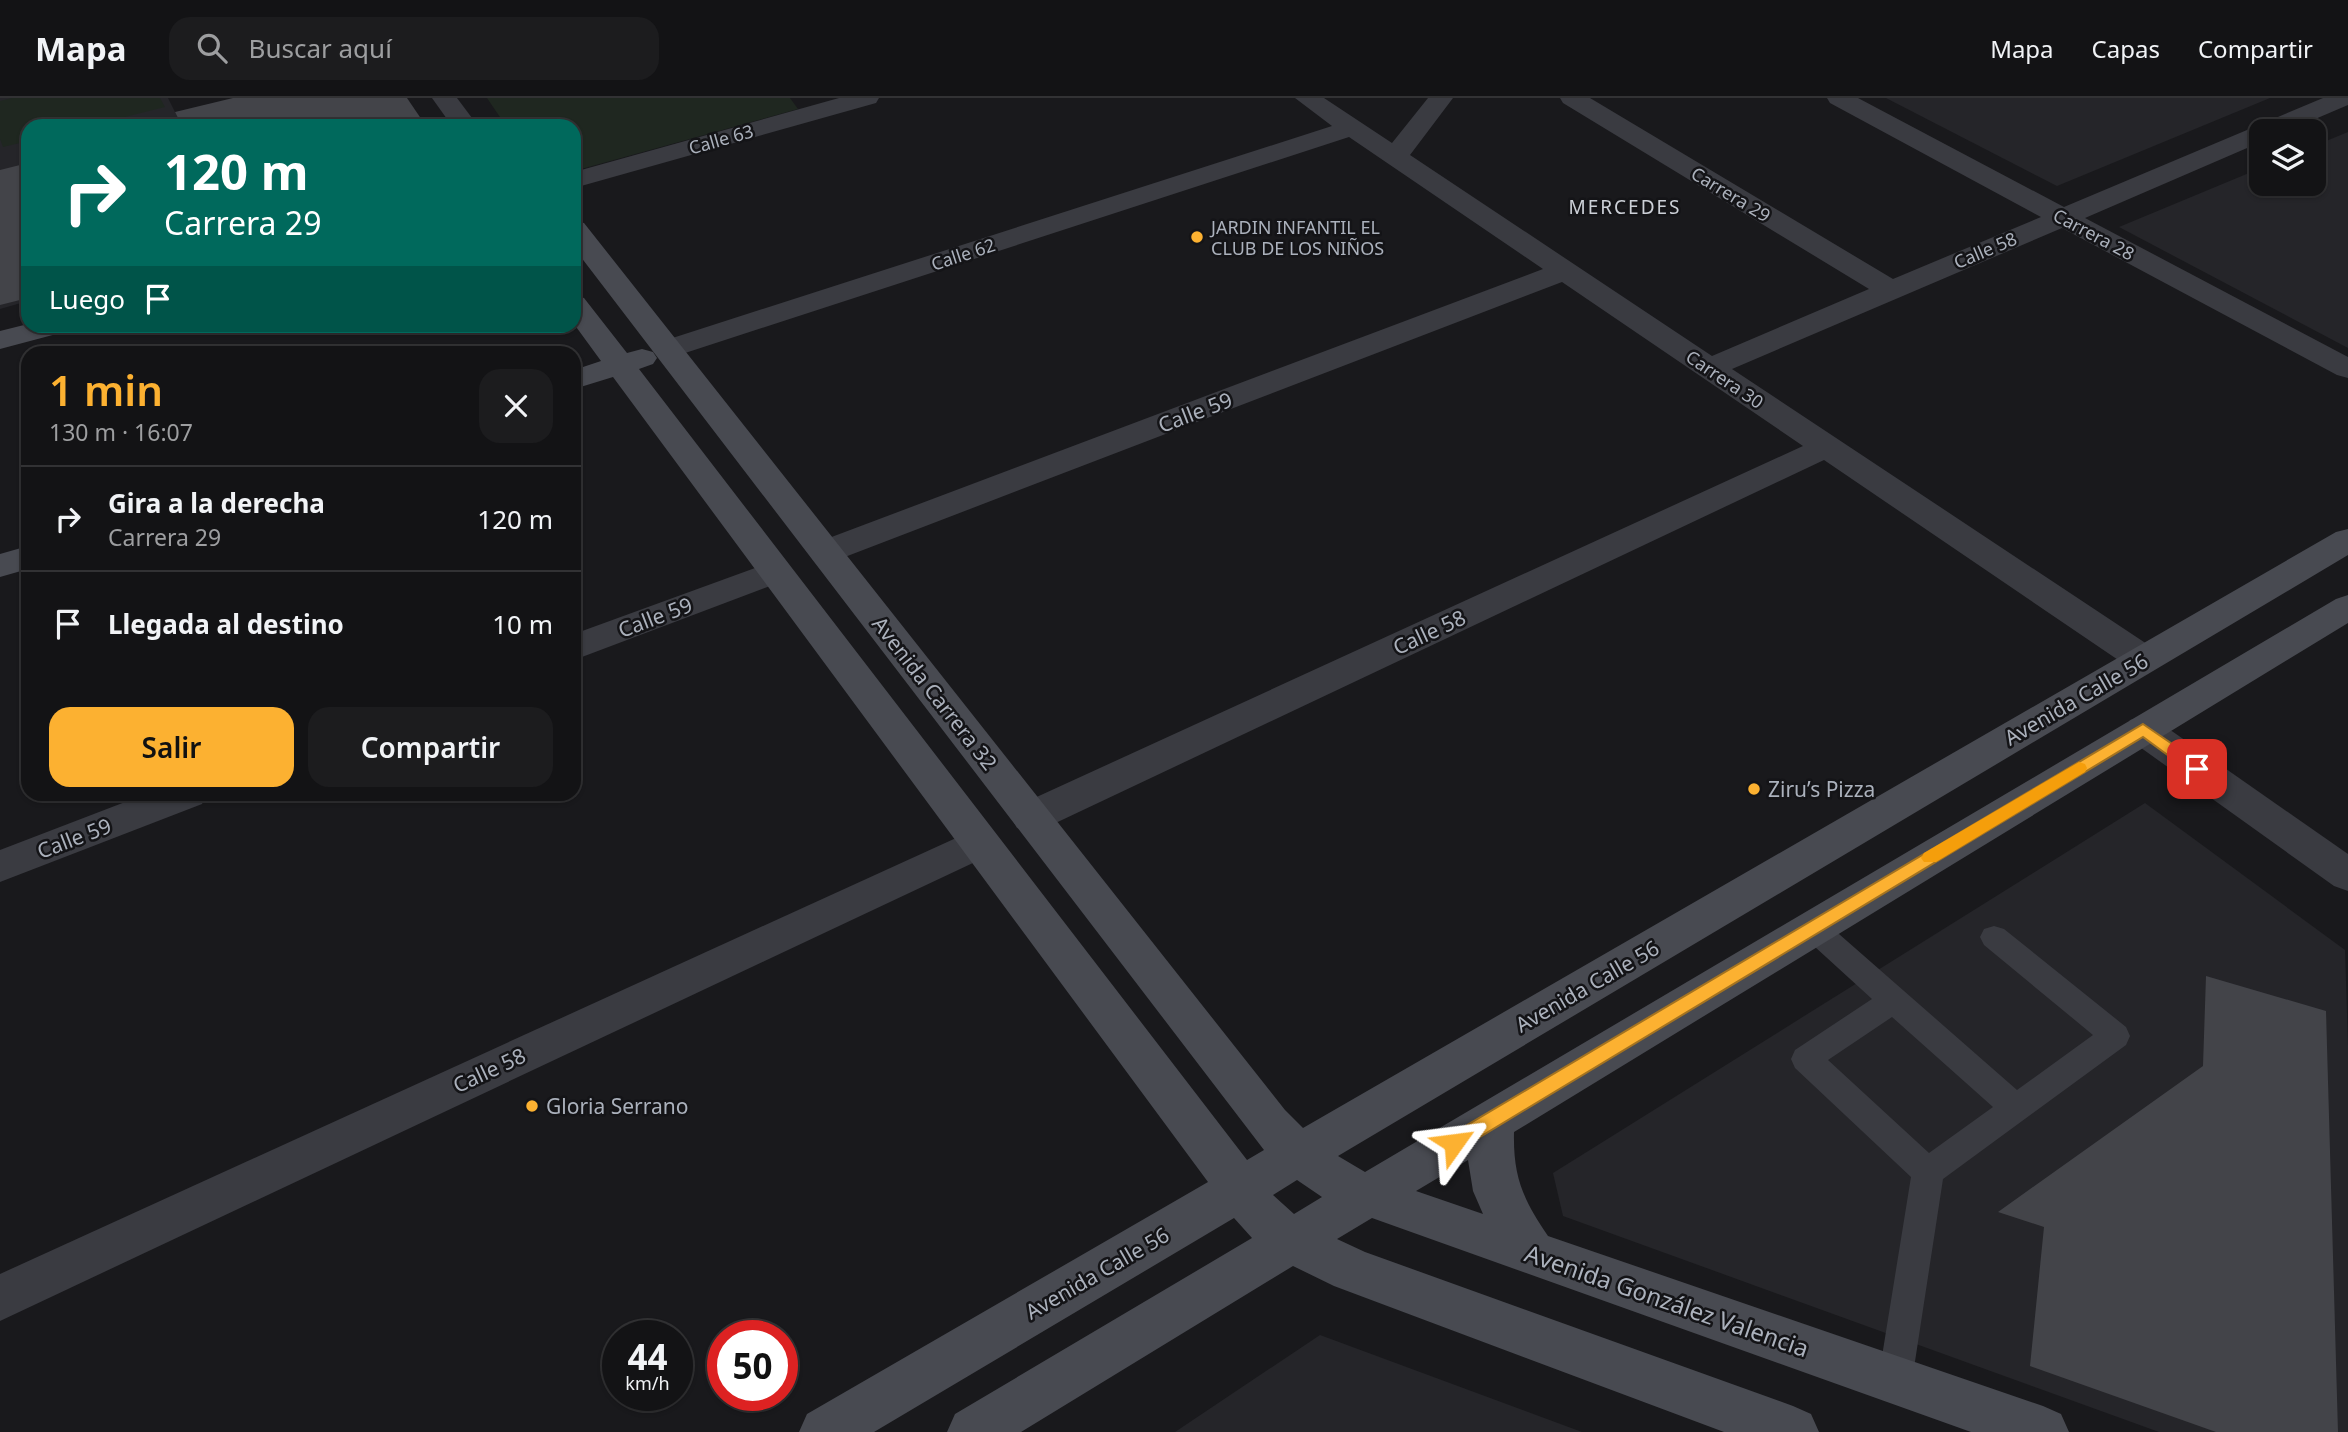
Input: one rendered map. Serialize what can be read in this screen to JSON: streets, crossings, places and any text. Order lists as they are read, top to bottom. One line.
{"streets":{"street":["Calle 63","Carrera 29","Carrera 28","Calle 58","Calle 62","Carrera 30","Calle 59","Avenida Carrera 32","Avenida Calle 56","Avenida González Valencia"]},"crossings":[["Carrera 29","Calle 58"],["Carrera 28","Calle 58"],["Calle 58","Carrera 30"],["Calle 58","Avenida Carrera 32"],["Calle 62","Carrera 30"],["Calle 62","Avenida Carrera 32"],["Carrera 30","Calle 59"],["Carrera 30","Avenida Calle 56"],["Calle 59","Avenida Carrera 32"],["Avenida Carrera 32","Avenida Calle 56"],["Avenida Carrera 32","Avenida González Valencia"],["Avenida Calle 56","Avenida González Valencia"]],"districts":["MERCEDES"],"places":["JARDIN INFANTIL EL CLUB DE LOS NIÑOS","Ziru’s Pizza","Gloria Serrano"],"page":{"header":"Mapa","search":"Buscar aquí","nav":["Mapa","Capas","Compartir"],"turn":["120 m","Carrera 29"],"then":"Luego","heading":["1 min","130 m · 16:07"],"list":[{"name":"Gira a la derecha","note":"Carrera 29","value":"120 m"},{"name":"Llegada al destino","value":"10 m"}],"buttons":["Salir","Compartir"],"speed":"44 km/h","limit":"50"}}
